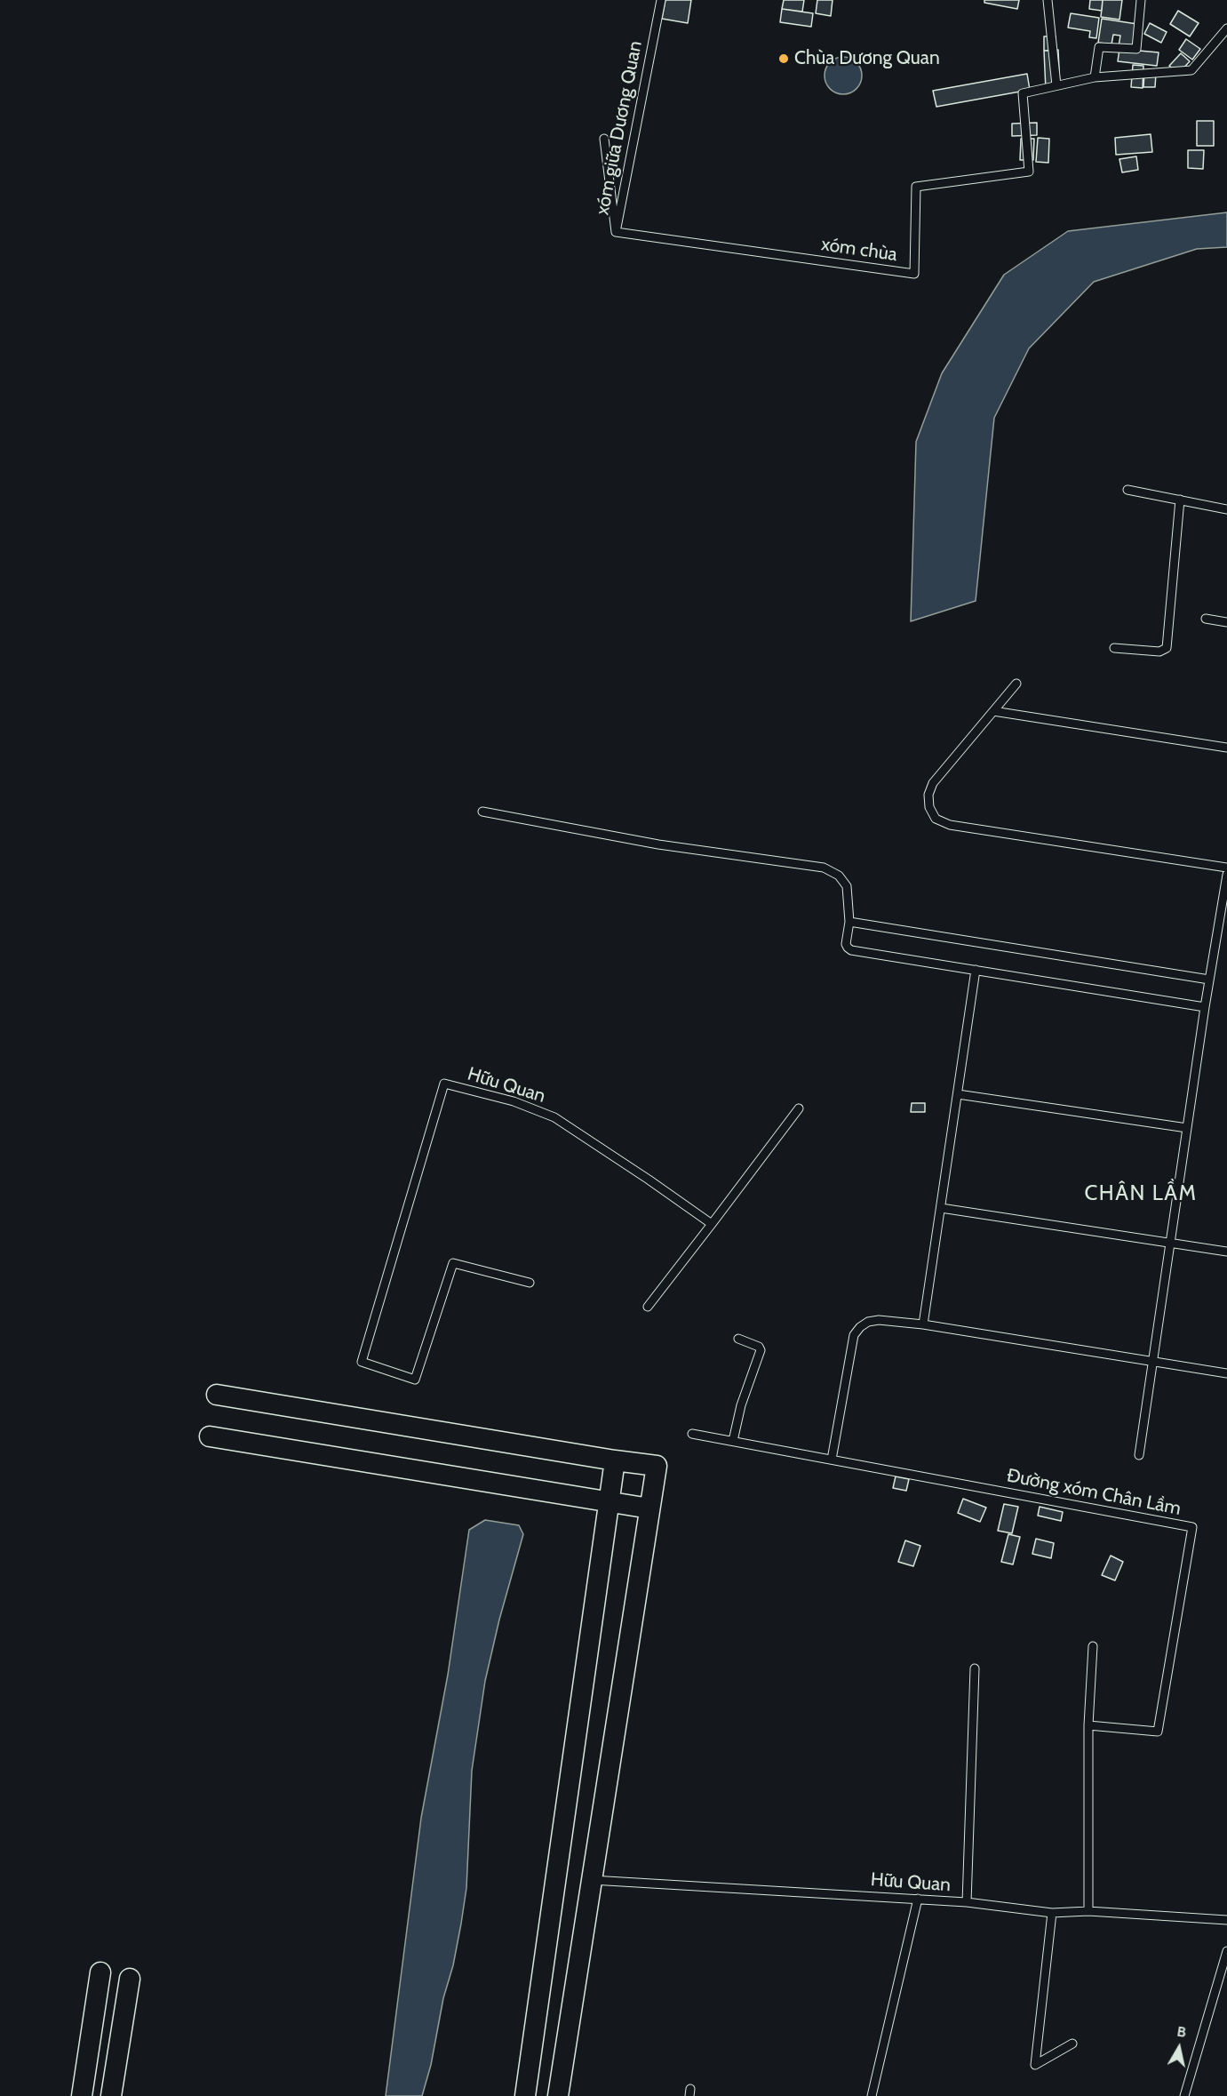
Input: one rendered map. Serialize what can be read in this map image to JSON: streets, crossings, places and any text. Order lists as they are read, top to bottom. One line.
{"streets":{"lane":["xóm giữa Dương Quan","xóm chùa","Hữu Quan","Đường xóm Chân Lầm"]},"crossings":[["xóm giữa Dương Quan","xóm chùa"]],"districts":["CHÂN LẦM"],"places":["Chùa Dương Quan"],"north":"top"}
